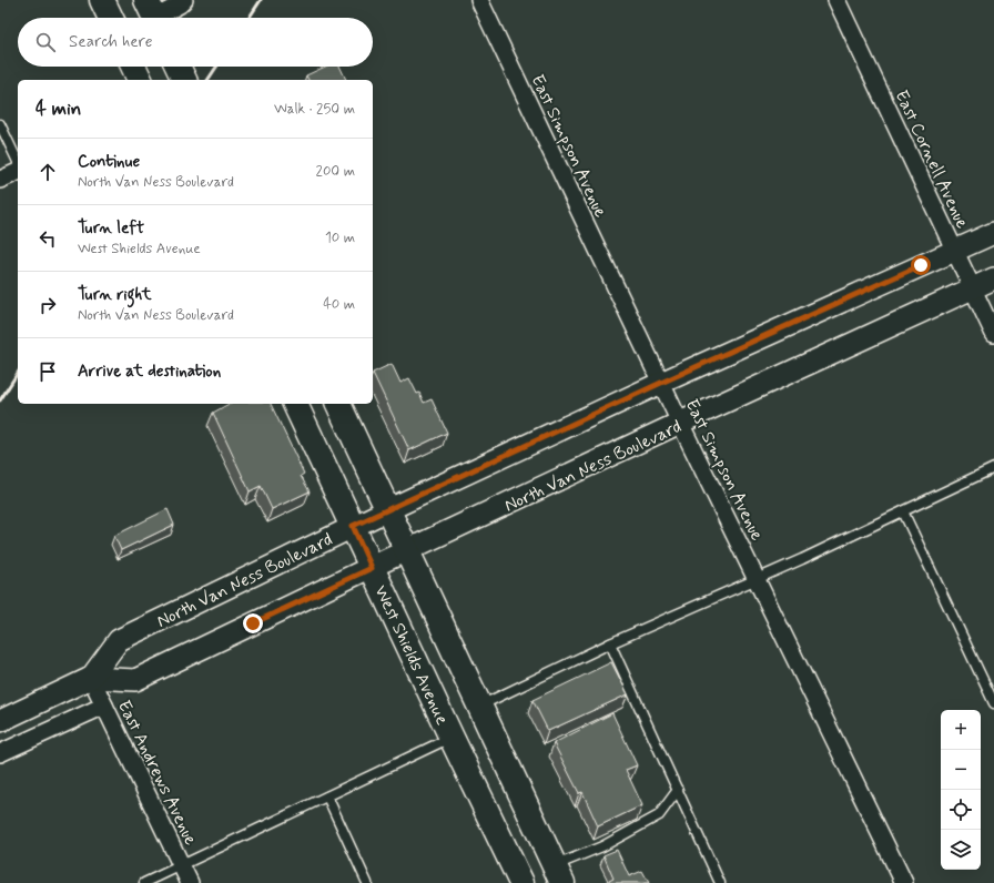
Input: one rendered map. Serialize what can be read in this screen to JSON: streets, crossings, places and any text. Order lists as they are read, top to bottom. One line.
{"streets":{"main road":["West Shields Avenue"],"street":["East Simpson Avenue","East Cornell Avenue","North Van Ness Boulevard","East Andrews Avenue"]},"crossings":[["East Simpson Avenue","North Van Ness Boulevard"],["East Cornell Avenue","North Van Ness Boulevard"],["North Van Ness Boulevard","West Shields Avenue"],["North Van Ness Boulevard","East Andrews Avenue"]],"page":{"search":"Search here","heading":["4 min","Walk · 250 m"],"list":[["Continue","North Van Ness Boulevard","200 m"],["Turn left","West Shields Avenue","10 m"],["Turn right","North Van Ness Boulevard","40 m"],"Arrive at destination"],"map_buttons":["+","−"]}}
